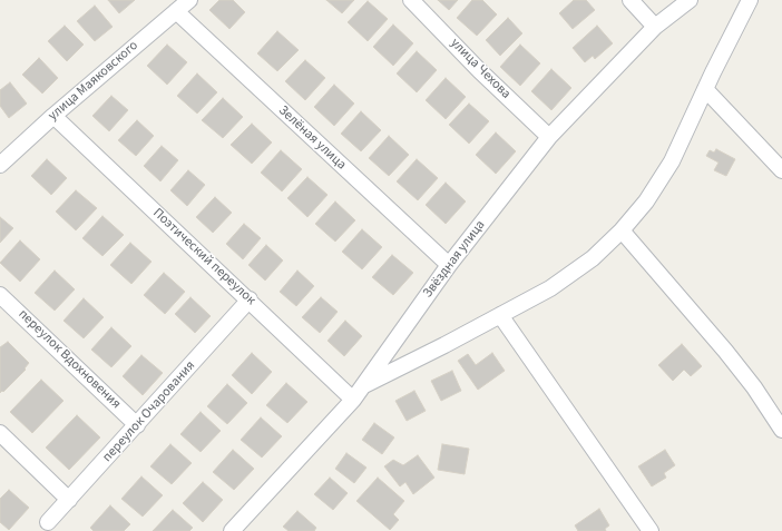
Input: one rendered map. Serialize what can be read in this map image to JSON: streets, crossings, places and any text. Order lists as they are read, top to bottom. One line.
{"streets":{"street":["улица Чехова","улица Маяковского","Зелёная улица","Поэтический переулок","Звёздная улица","переулок Вдохновения","переулок Очарования"]},"crossings":[["улица Чехова","Звёздная улица"],["улица Маяковского","Зелёная улица"],["улица Маяковского","Поэтический переулок"],["Зелёная улица","Звёздная улица"],["Поэтический переулок","Звёздная улица"],["Поэтический переулок","переулок Очарования"],["переулок Вдохновения","переулок Очарования"]]}
